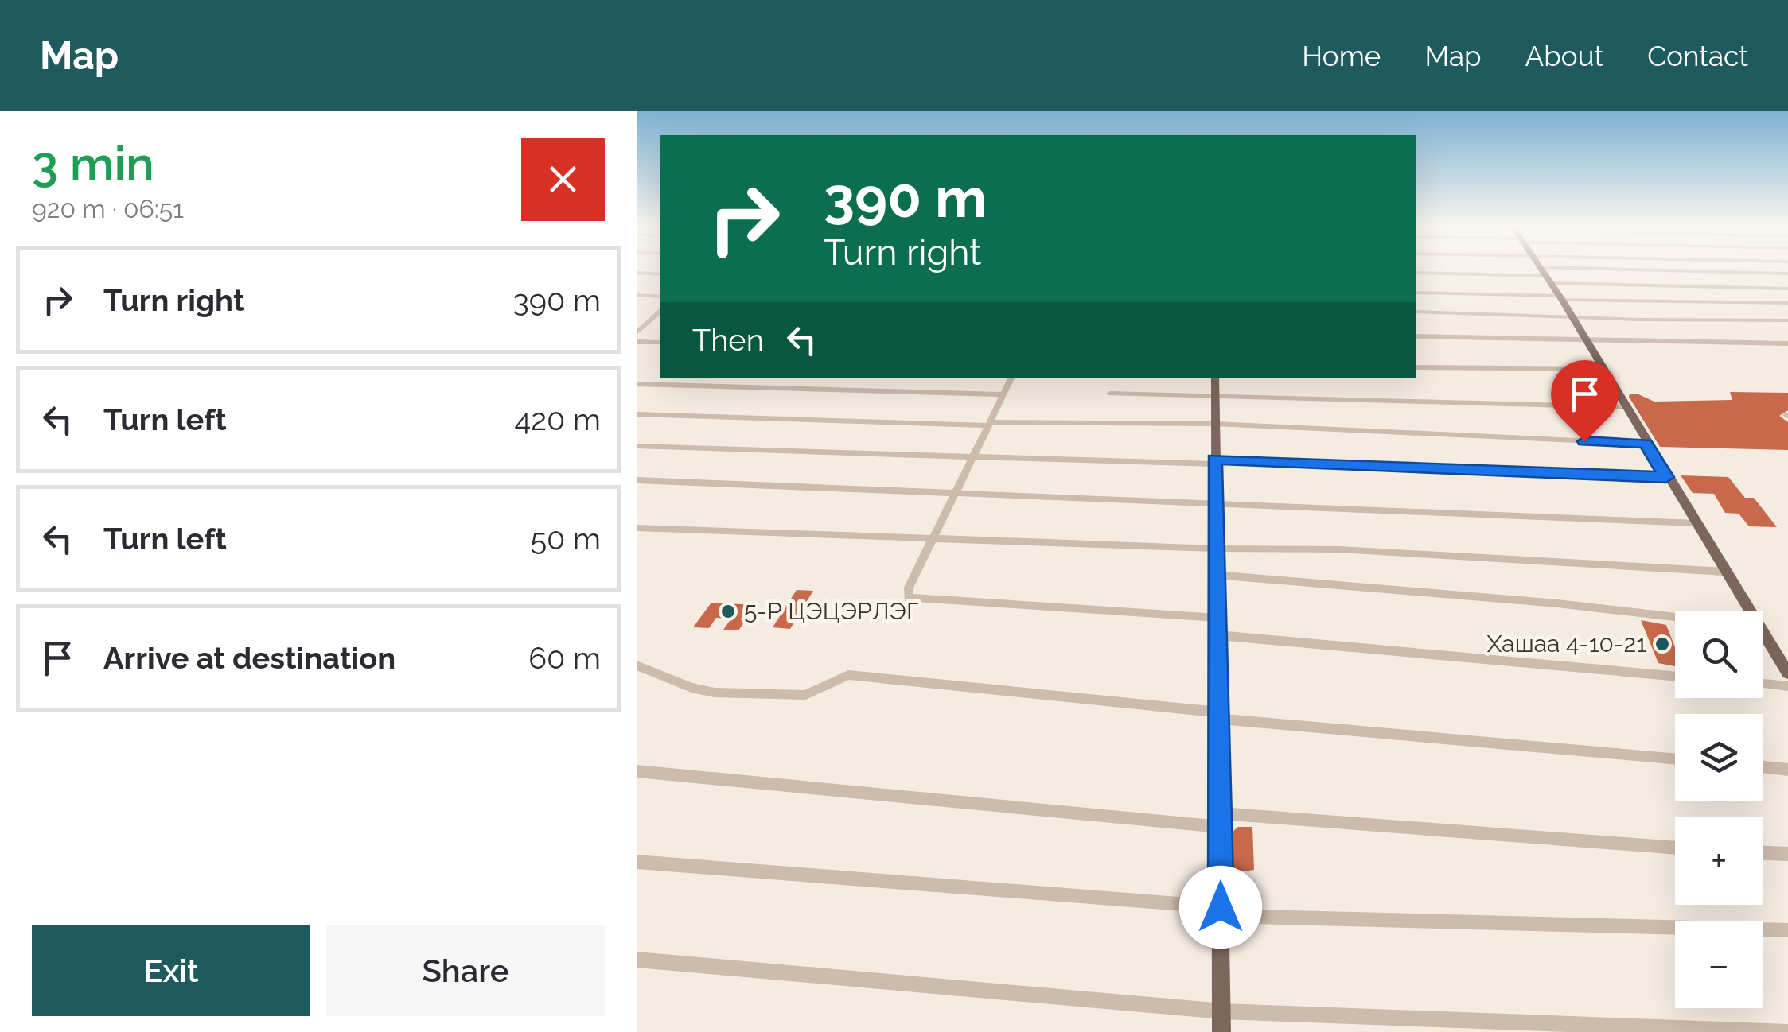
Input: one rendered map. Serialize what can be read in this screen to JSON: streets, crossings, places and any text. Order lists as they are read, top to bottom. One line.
{"places":["5-Р ЦЭЦЭРЛЭГ","Хашаа 4-10-21"],"page":{"header":"Map","nav":["Home","Map","About","Contact"],"heading":["3 min","920 m · 06:51"],"turn":["390 m","Turn right"],"list":[{"name":"Turn right","value":"390 m"},{"name":"Turn left","value":"420 m"},{"name":"Turn left","value":"50 m"},{"name":"Arrive at destination","value":"60 m"}],"then":"Then","map_buttons":["+","−"],"buttons":["Exit","Share"]}}
